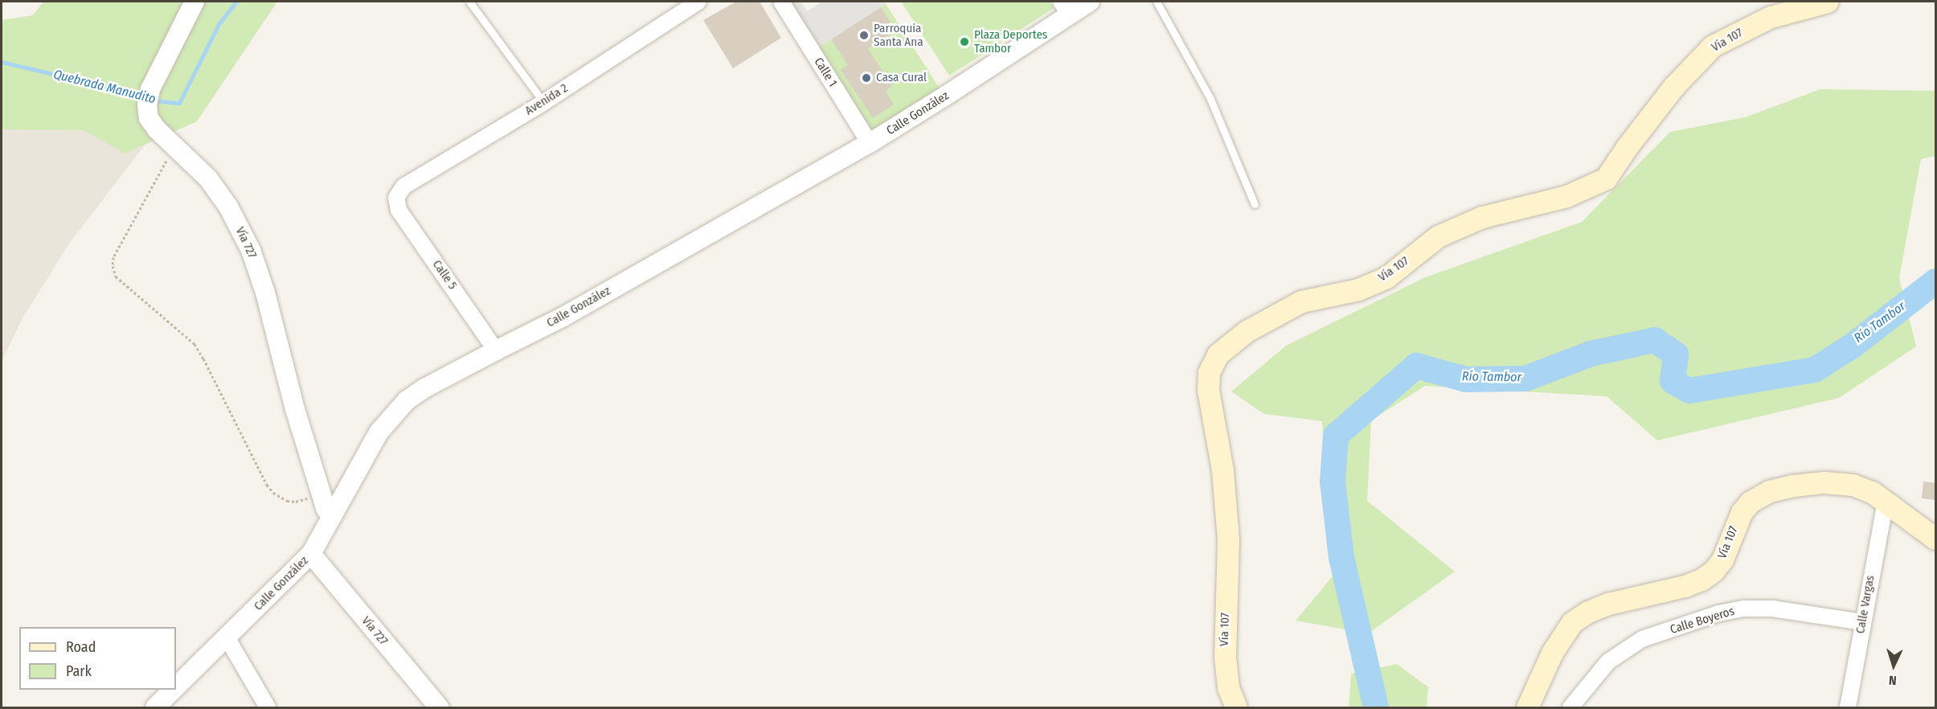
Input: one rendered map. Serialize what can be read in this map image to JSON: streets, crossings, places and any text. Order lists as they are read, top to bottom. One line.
{"streets":{"main road":["Vía 107"],"street":["Calle 1","Avenida 2","Calle González","Vía 727","Calle 5","Calle Vargas","Calle Boyeros"]},"crossings":[["Vía 107","Calle Vargas"],["Calle 1","Calle González"],["Avenida 2","Calle 5"],["Calle González","Vía 727"],["Calle González","Calle 5"],["Calle Vargas","Calle Boyeros"]],"water":["Quebrada Manudito","Río Tambor"],"places":["Parroquia Santa Ana","Plaza Deportes Tambor","Casa Cural"],"legend":["Road","Park"],"north":"bottom"}
